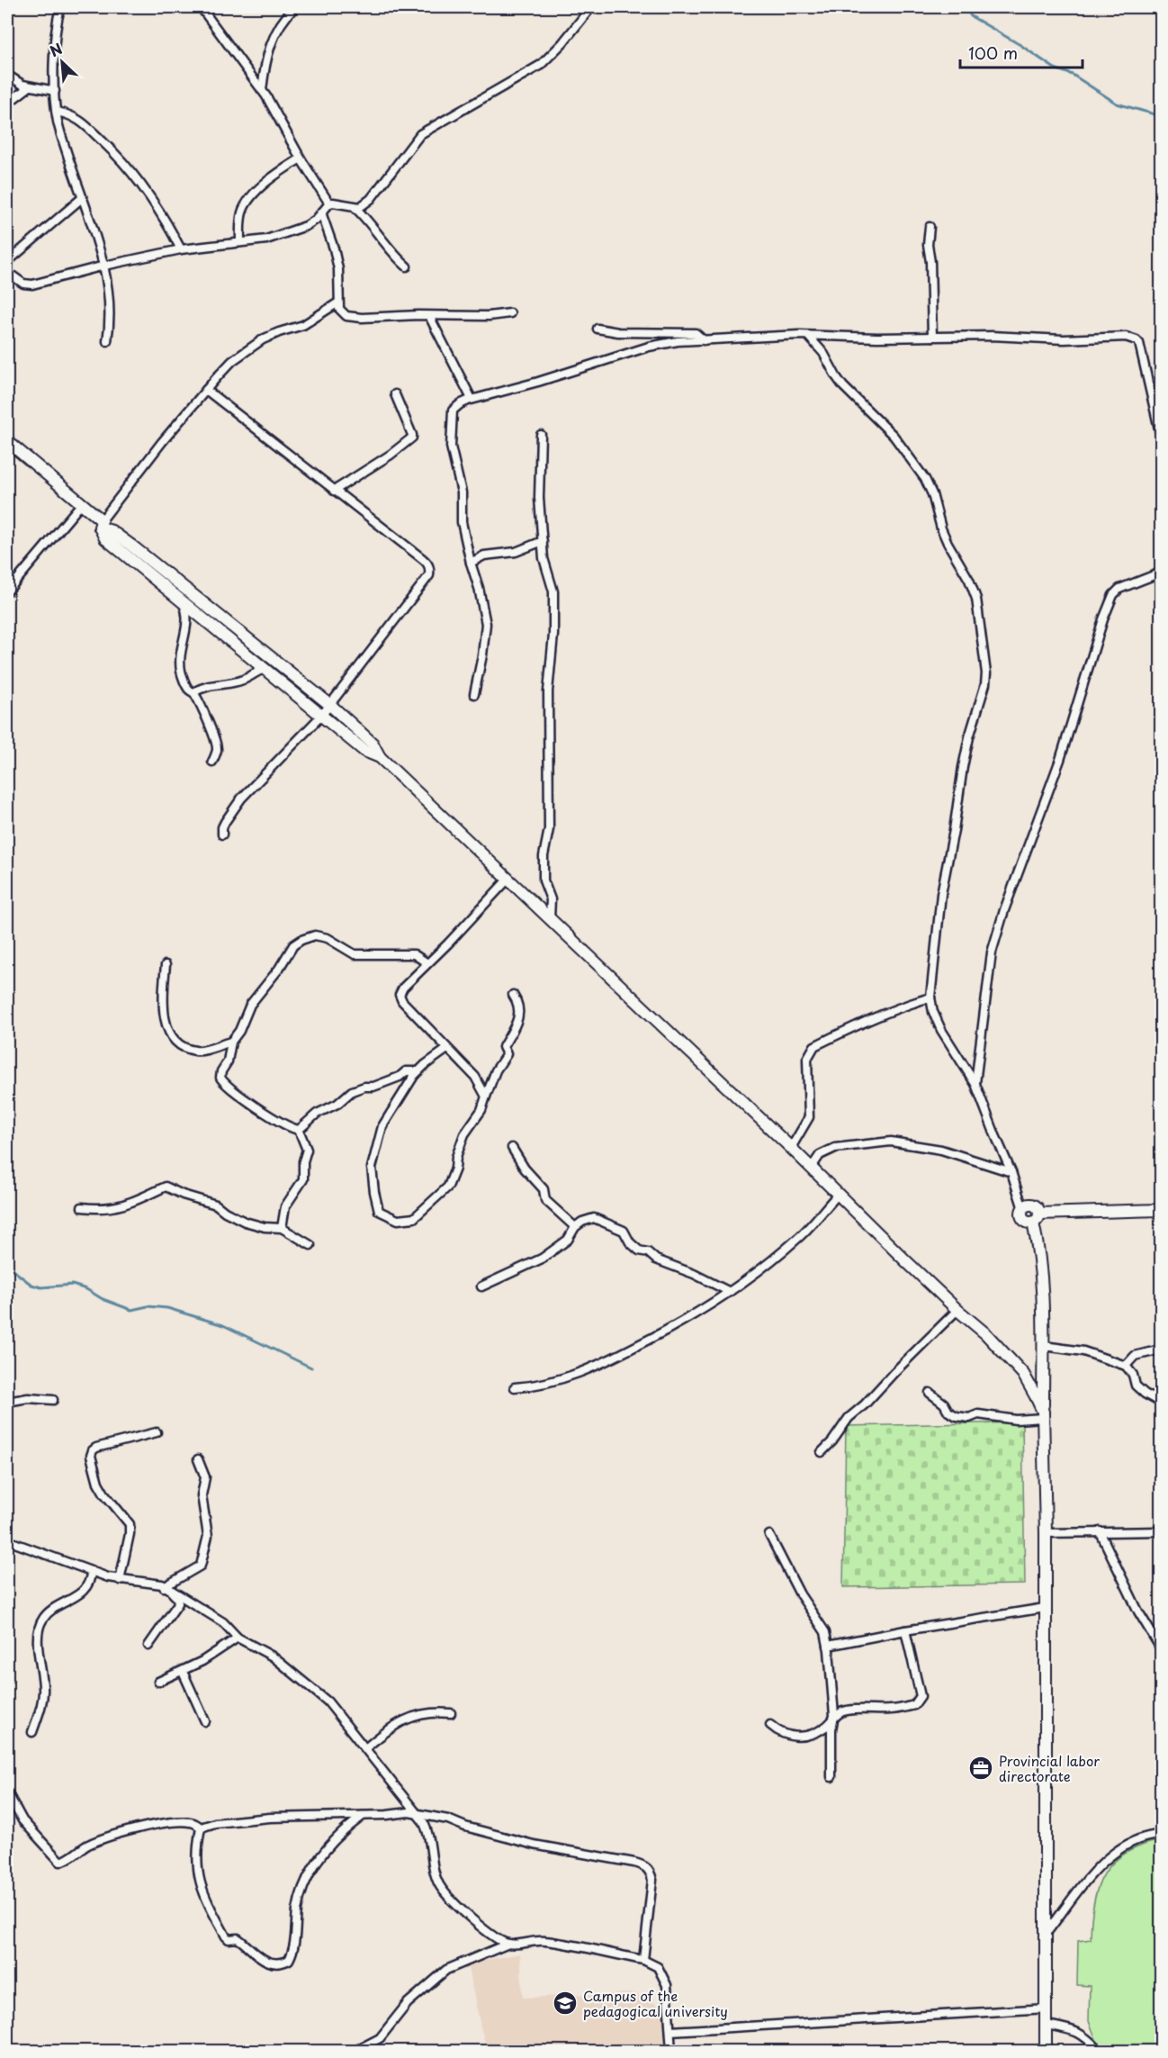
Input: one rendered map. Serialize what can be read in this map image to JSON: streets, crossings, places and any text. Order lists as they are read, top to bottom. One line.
{"places":{"office":["Provincial labor directorate"],"school or university":["Campus of the pedagogical university"]},"scale_bar":"100 m","north":"top left"}
